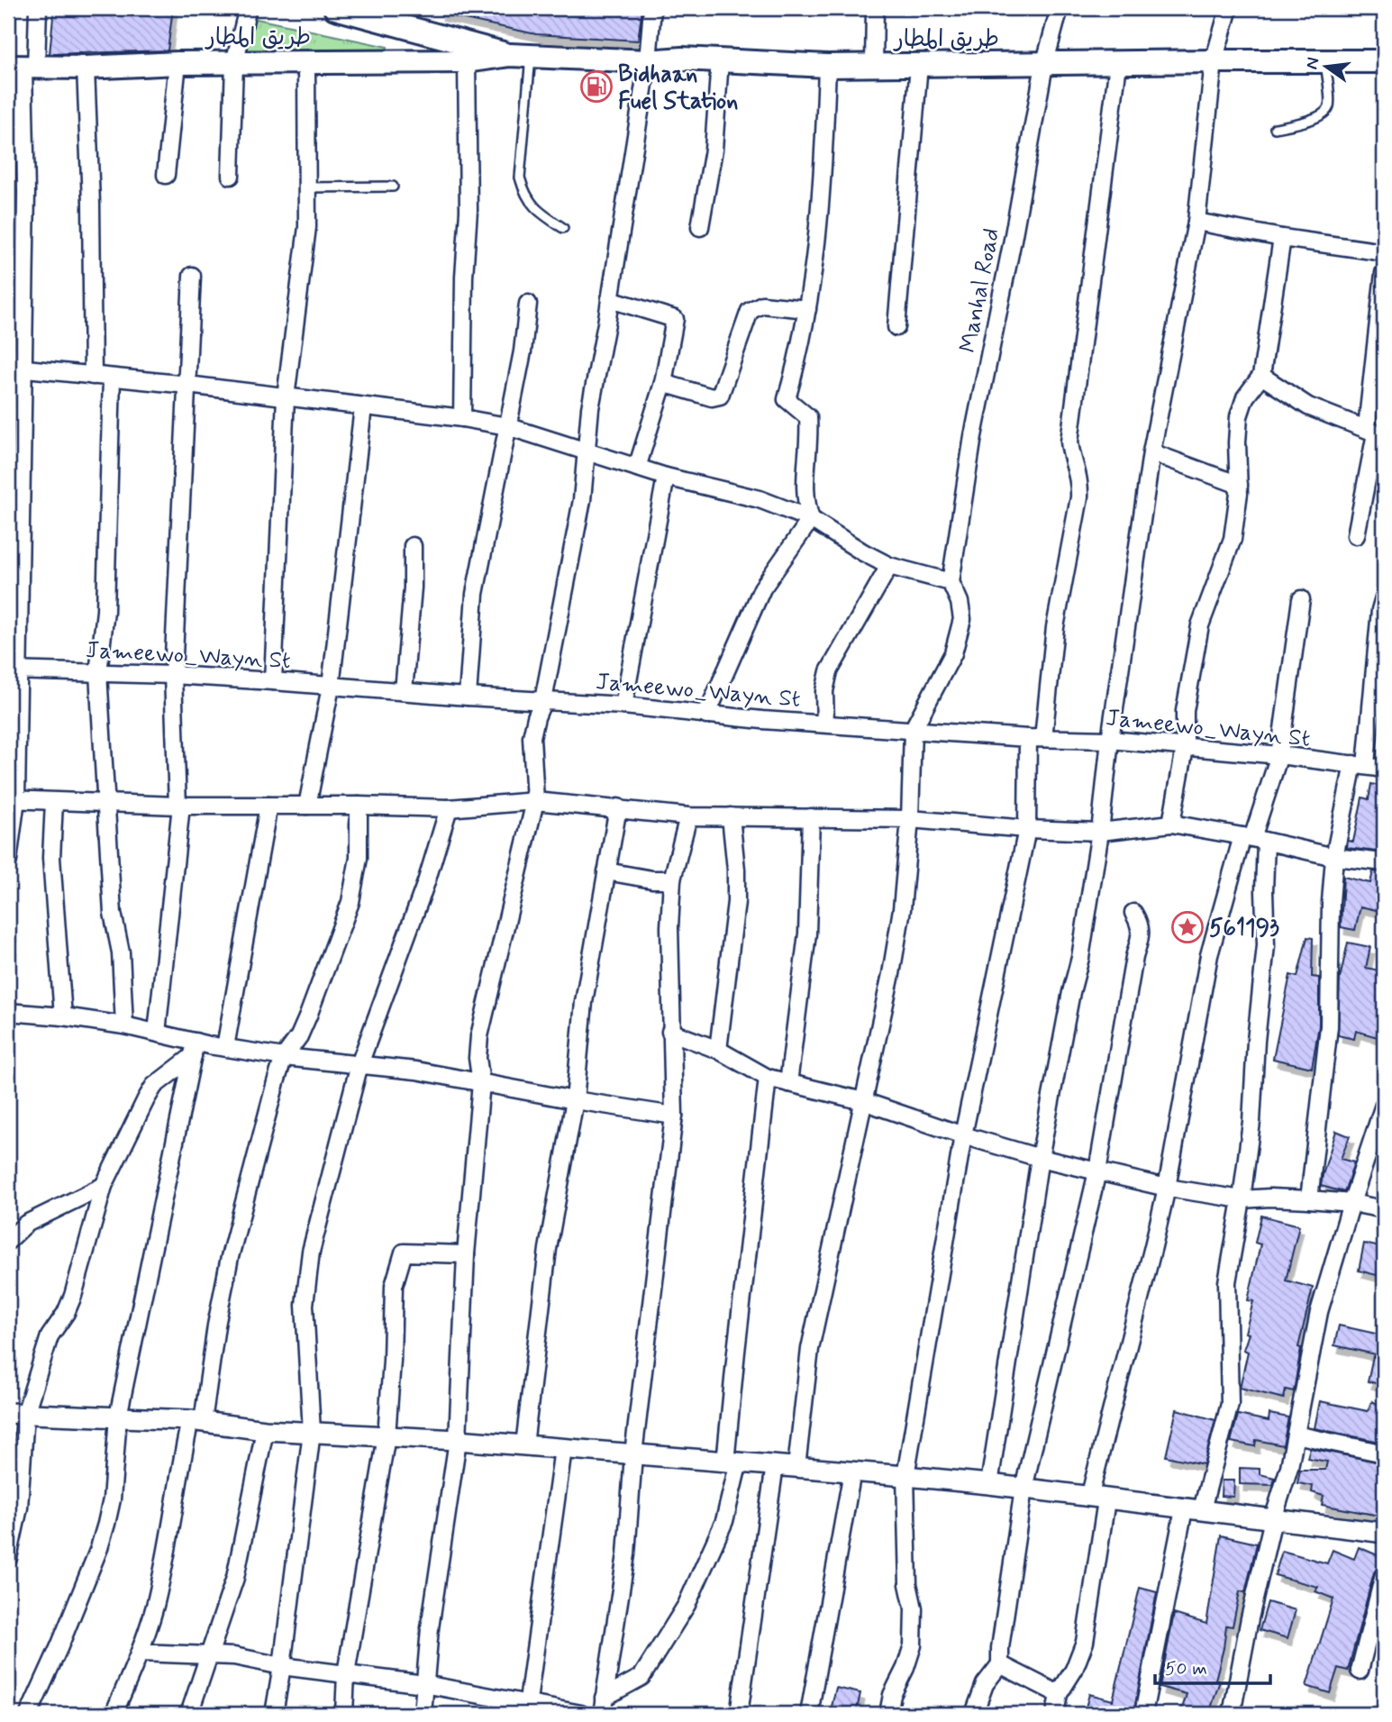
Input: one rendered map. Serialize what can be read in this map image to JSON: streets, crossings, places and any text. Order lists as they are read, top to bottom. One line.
{"streets":{"main road":["طريق المطار"],"street":["Manhal Road","Jameewo_Wayn St"]},"crossings":[["طريق المطار","Manhal Road"]],"places":{"fuel station":["Bidhaan Fuel Station"],"place":["561193"]},"scale_bar":"50 m","north":"left"}
